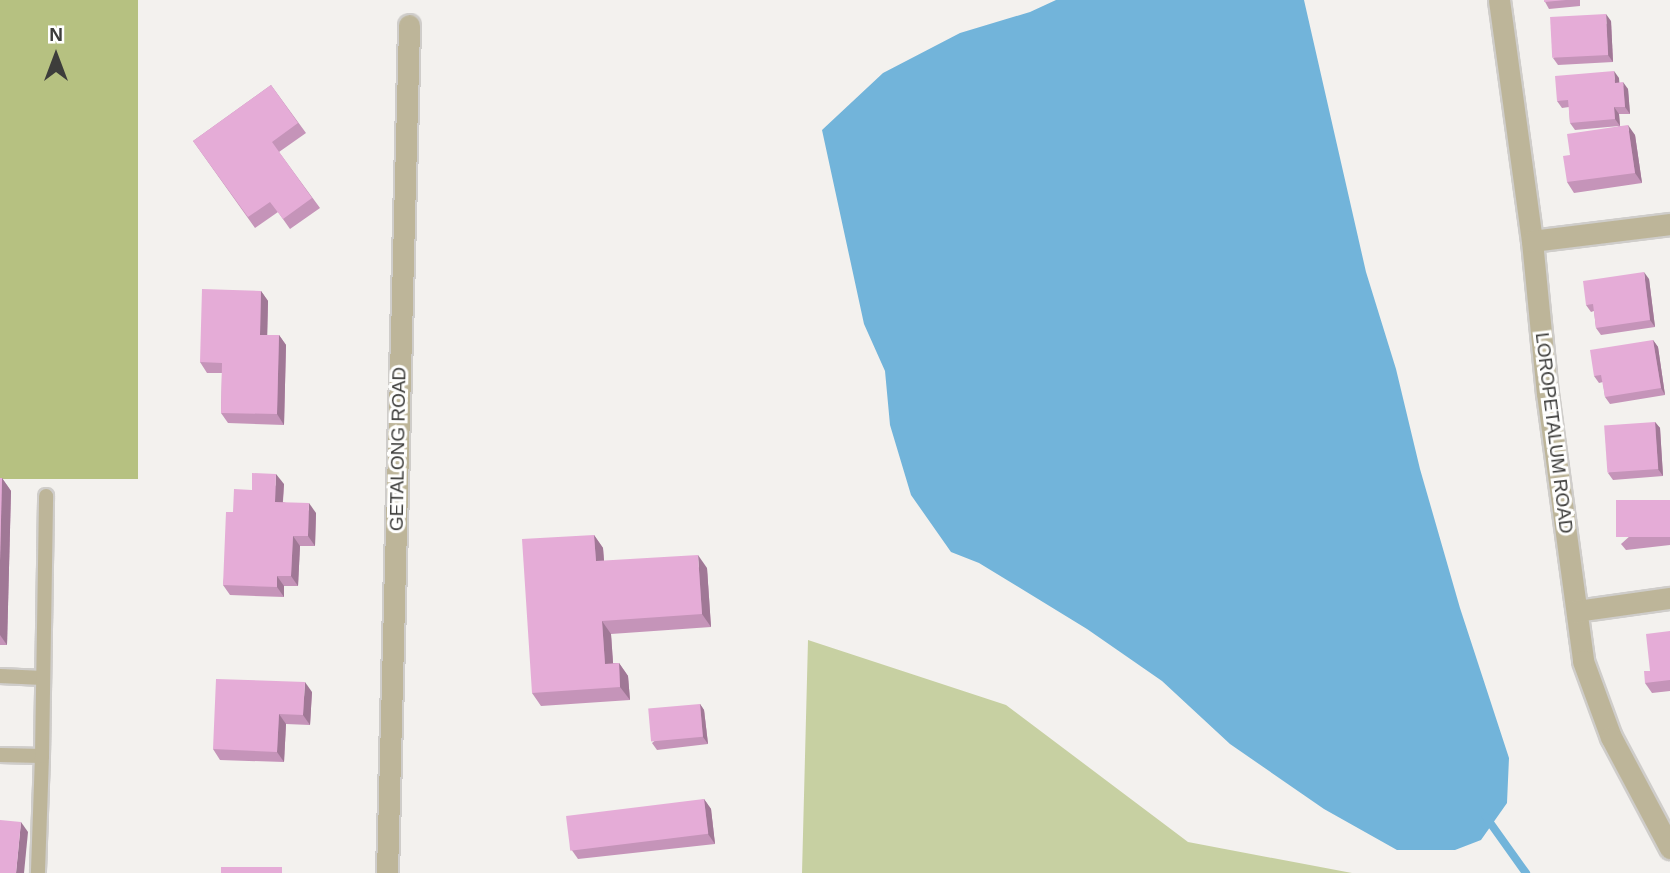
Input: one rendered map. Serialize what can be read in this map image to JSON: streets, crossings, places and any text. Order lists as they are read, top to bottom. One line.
{"streets":{"street":["LOROPETALUM ROAD","GETALONG ROAD"]},"north":"top"}
